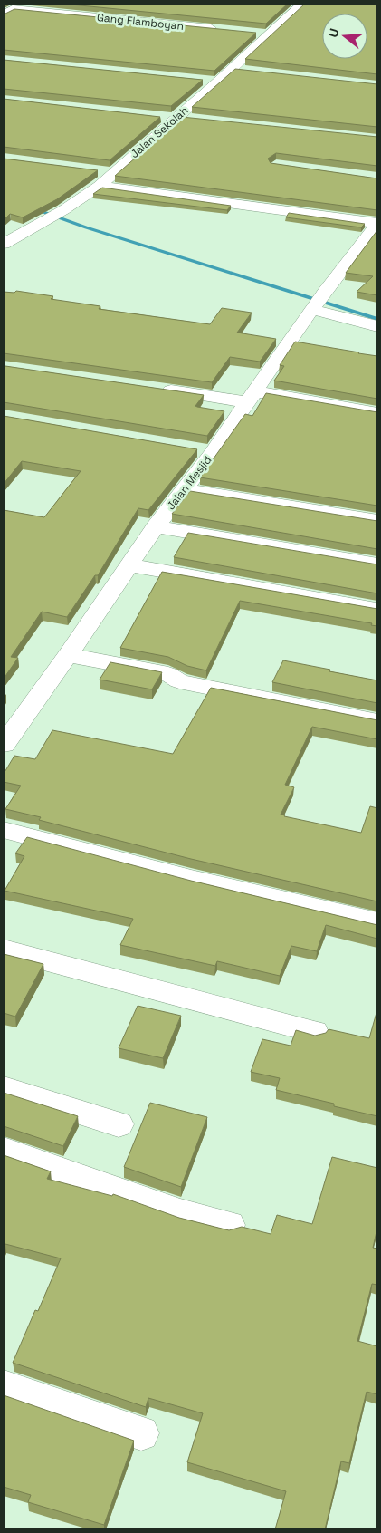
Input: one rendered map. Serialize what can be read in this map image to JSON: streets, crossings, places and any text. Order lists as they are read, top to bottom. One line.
{"streets":{"street":["Gang Flamboyan","Jalan Sekolah","Jalan Mesjid"]},"north":"left"}
